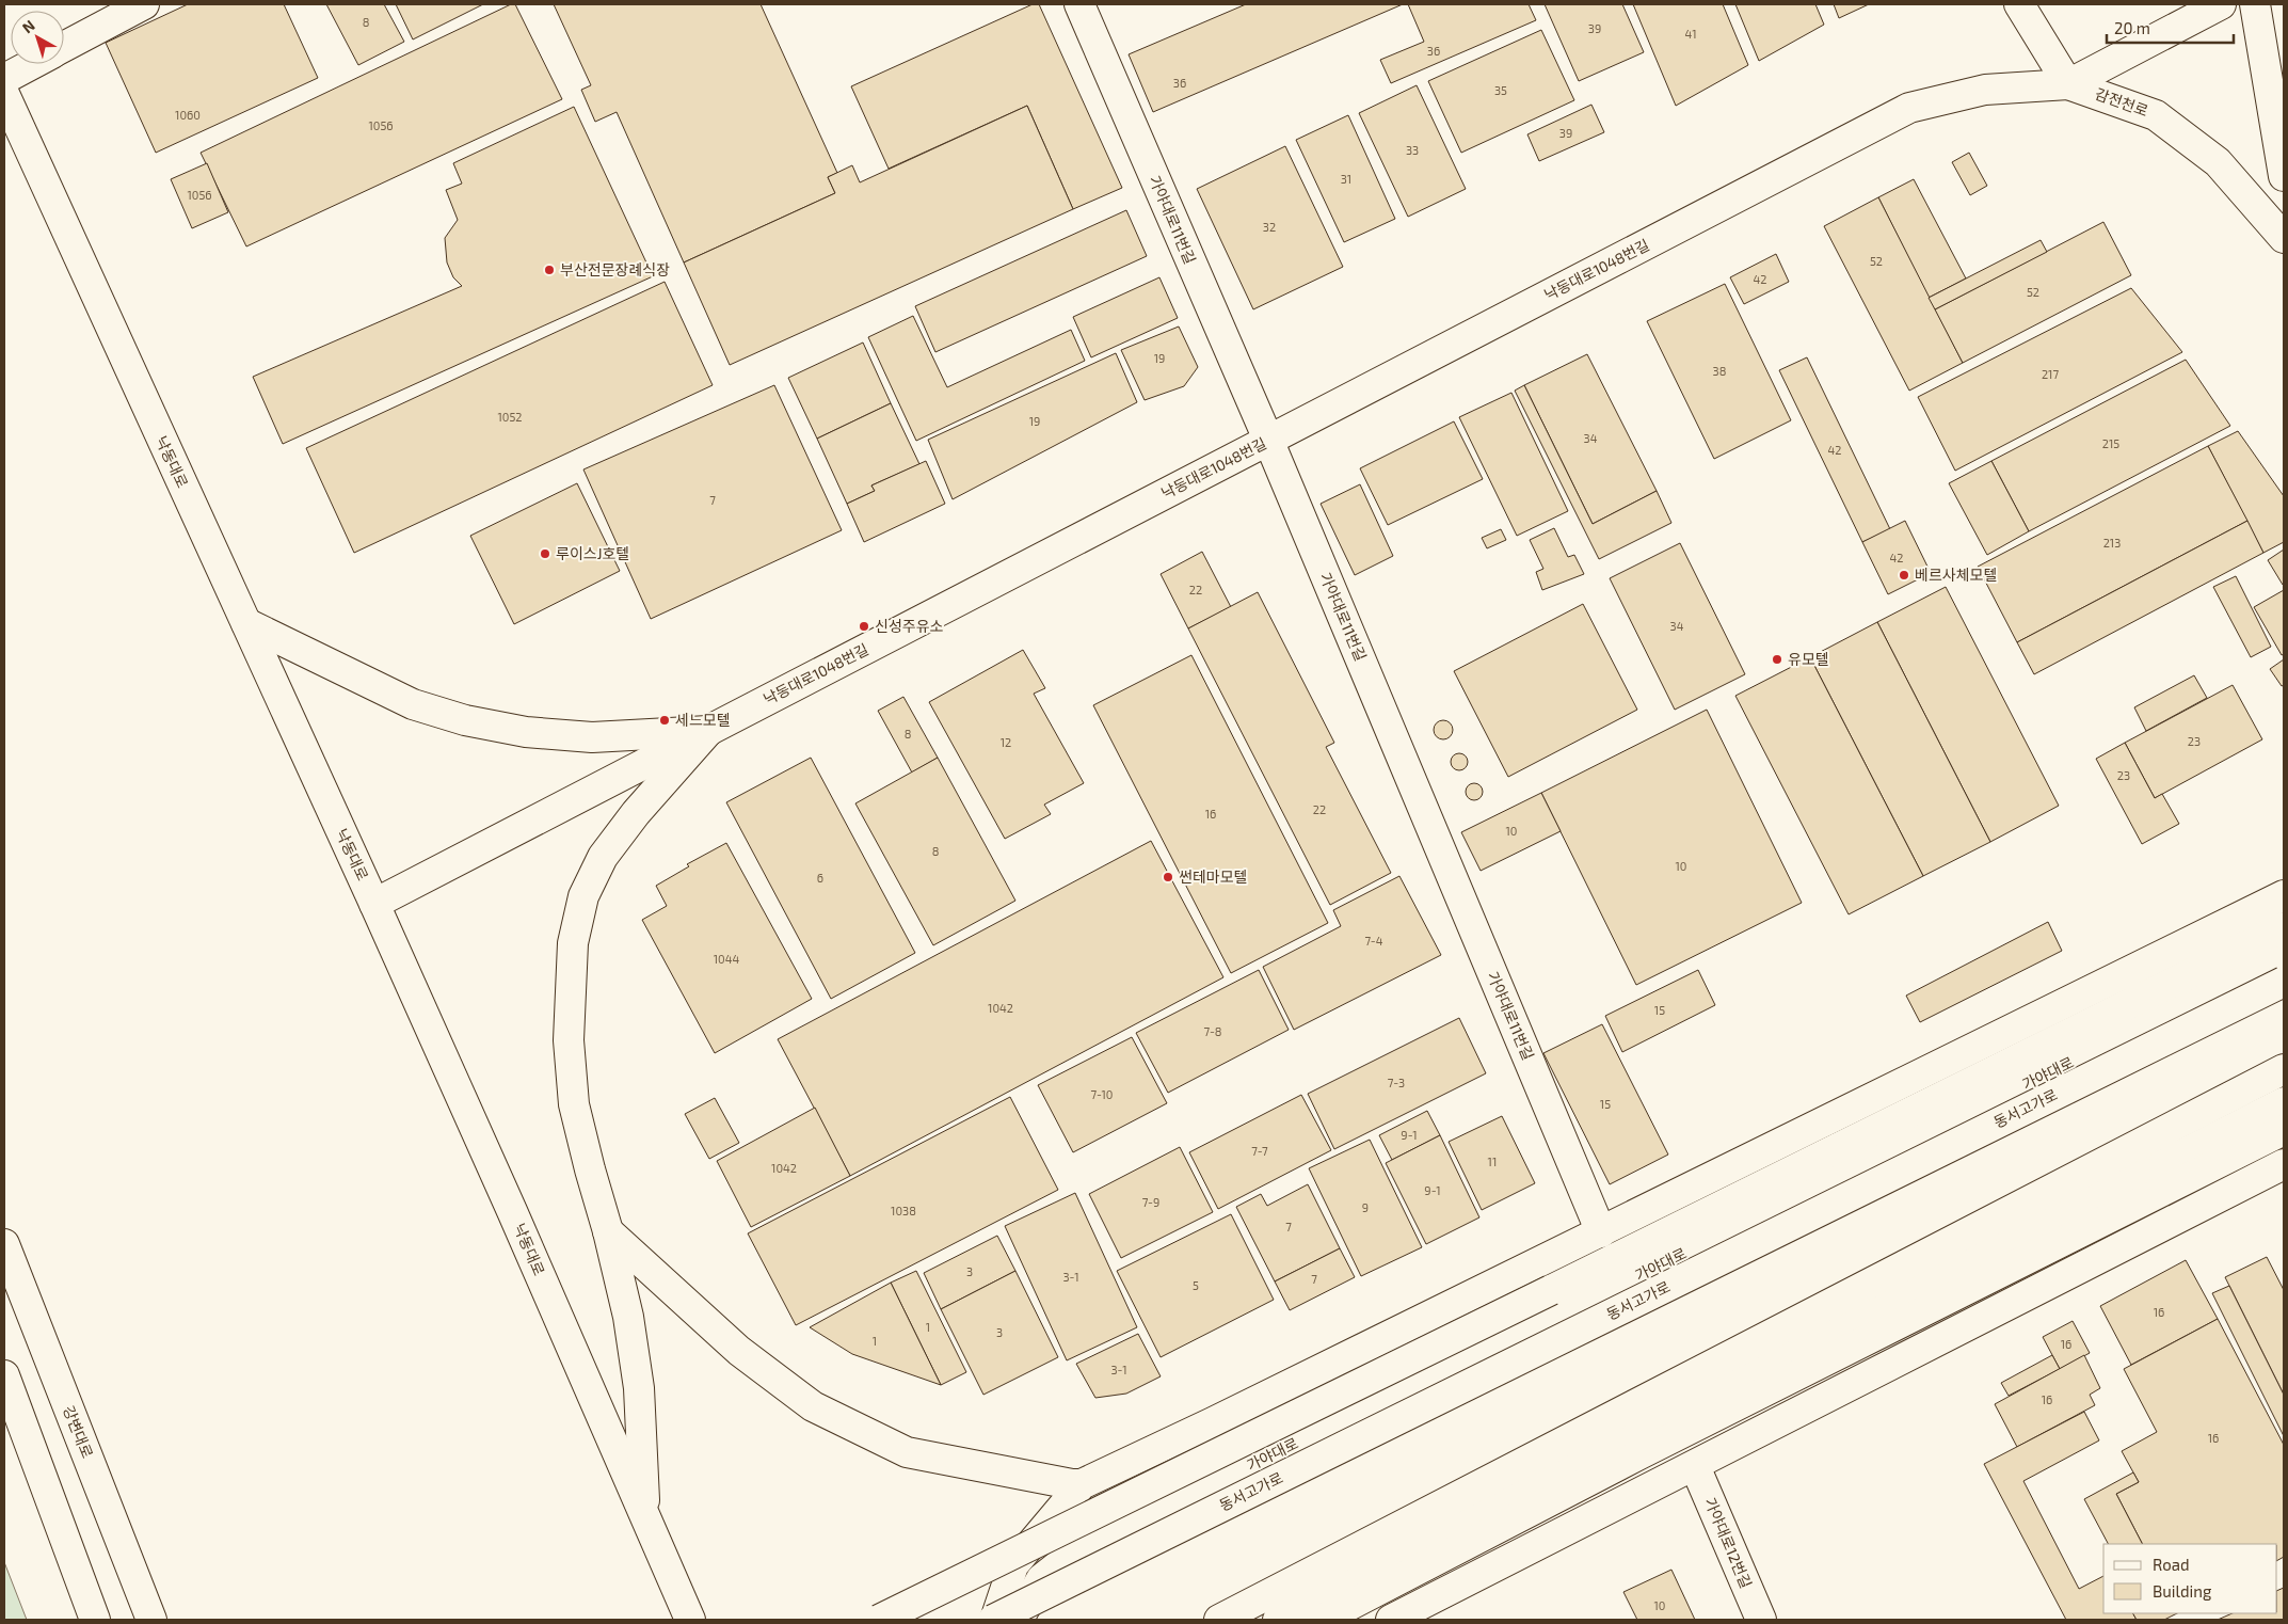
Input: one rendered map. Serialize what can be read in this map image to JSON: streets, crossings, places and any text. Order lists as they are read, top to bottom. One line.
{"streets":{"main road":["감전천로","가야대로11번길","낙동대로1048번길","낙동대로","가야대로","동서고가로","강변대로","가야대로12번길"]},"crossings":[["감전천로","낙동대로1048번길"],["가야대로11번길","낙동대로1048번길"],["낙동대로1048번길","낙동대로"]],"places":["부산전문장례식장","루이스J호텔","베르사체모텔","신성주유소","유모텔","세느모텔","썬테마모텔"],"house_numbers":["8","39","41","36","36","35","1060","1056","39","33","31","1056","32","52","42","52","19","38","217","1052","19","34","215","42","7","213","42","22","34","8","23","12","23","22","16","10","8","10","6","7-4","1044","1042","15","7-8","7-3","7-10","15","9-1","7-7","11","1042","9-1","7-9","9","1038","7","3","3-1","7","5","16","1","3","1","16","3-1","16","16","10"],"legend":["Road","Building"],"scale_bar":"20 m","north":"top left"}
